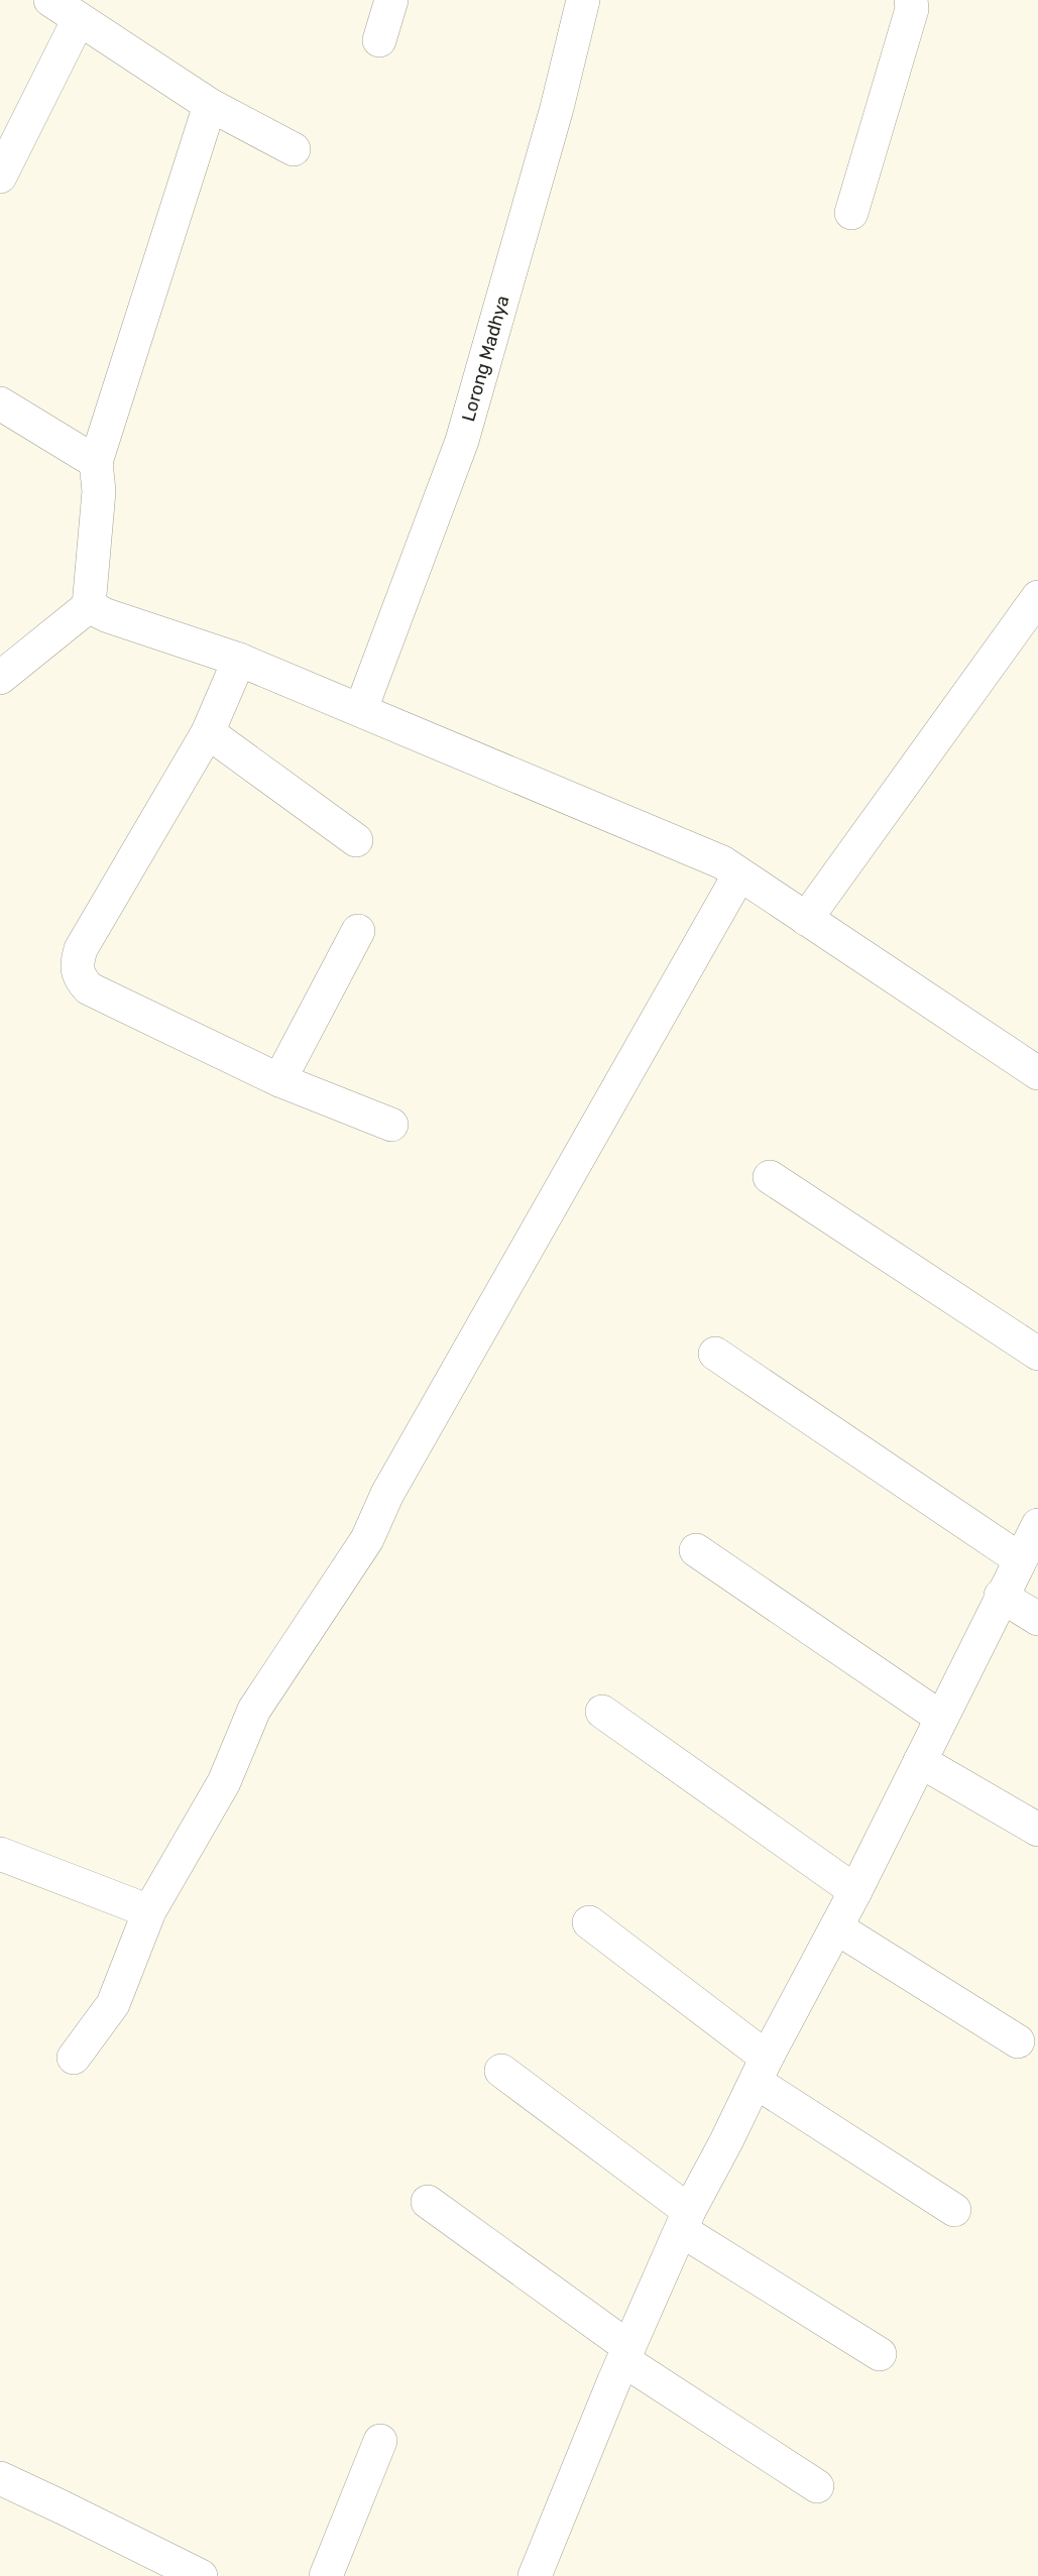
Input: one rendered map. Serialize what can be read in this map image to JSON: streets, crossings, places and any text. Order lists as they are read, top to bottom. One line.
{"streets":{"street":["Lorong Madhya"]}}
